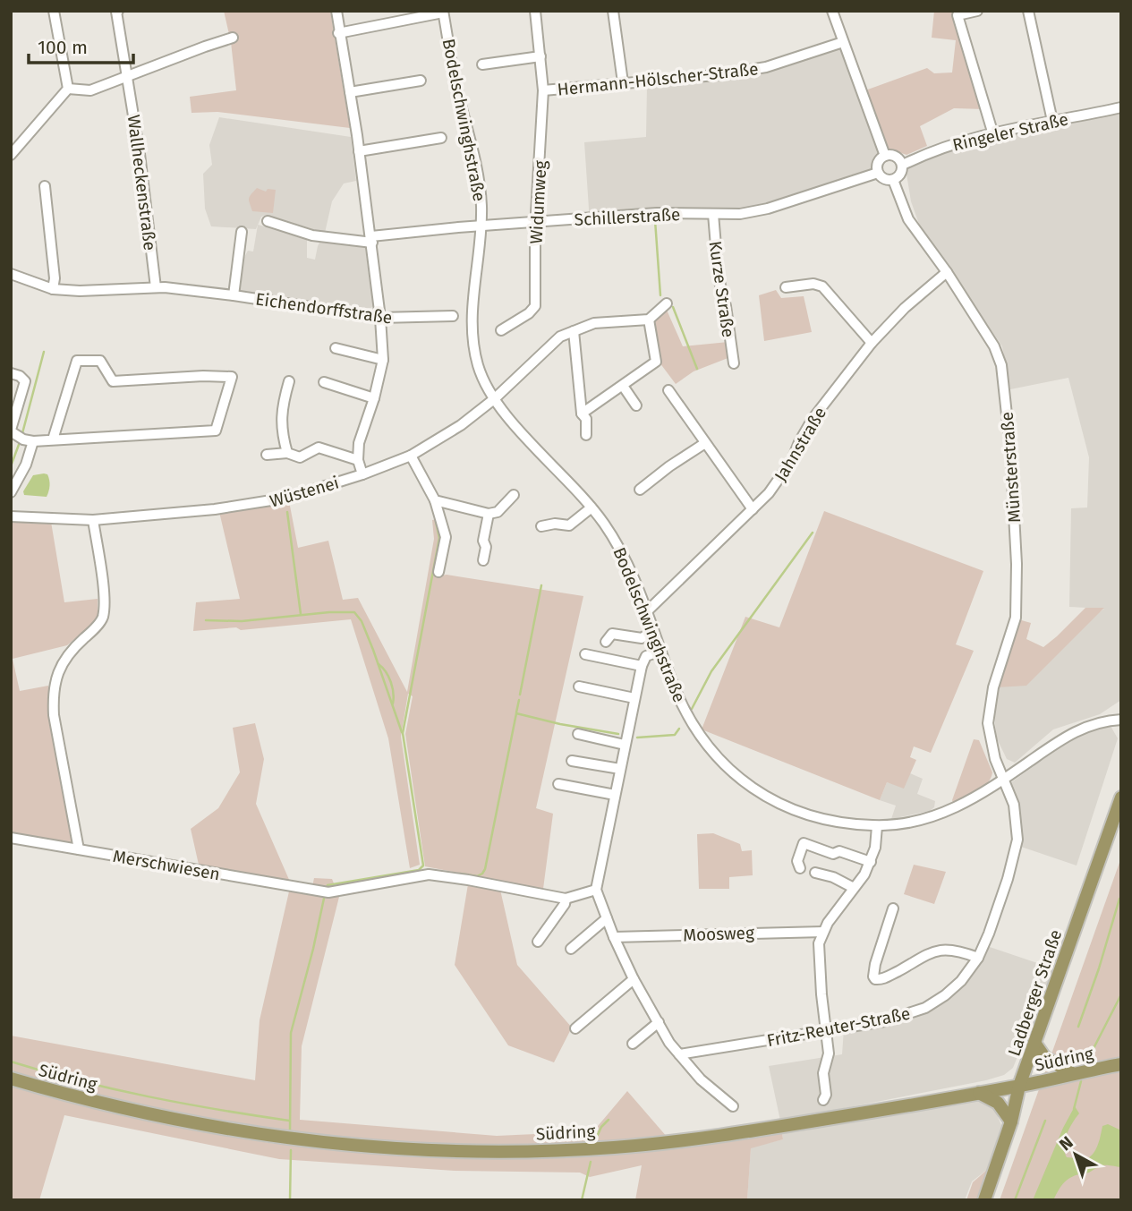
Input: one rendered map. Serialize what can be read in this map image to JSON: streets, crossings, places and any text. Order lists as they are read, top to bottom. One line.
{"streets":{"main road":["Ladberger Straße","Südring"],"street":["Hermann-Hölscher-Straße","Bodelschwinghstraße","Ringeler Straße","Wallheckenstraße","Widumweg","Schillerstraße","Kurze Straße","Eichendorffstraße","Jahnstraße","Münsterstraße","Wüstenei","Merschwiesen","Moosweg","Fritz-Reuter-Straße"]},"crossings":[["Hermann-Hölscher-Straße","Widumweg"],["Bodelschwinghstraße","Schillerstraße"],["Bodelschwinghstraße","Jahnstraße"],["Bodelschwinghstraße","Münsterstraße"],["Bodelschwinghstraße","Wüstenei"],["Bodelschwinghstraße","Fritz-Reuter-Straße"],["Ringeler Straße","Schillerstraße"],["Ringeler Straße","Münsterstraße"],["Wallheckenstraße","Eichendorffstraße"],["Widumweg","Schillerstraße"],["Schillerstraße","Kurze Straße"],["Schillerstraße","Münsterstraße"],["Jahnstraße","Münsterstraße"],["Münsterstraße","Fritz-Reuter-Straße"],["Ladberger Straße","Südring"]],"scale_bar":"100 m","north":"top left"}
